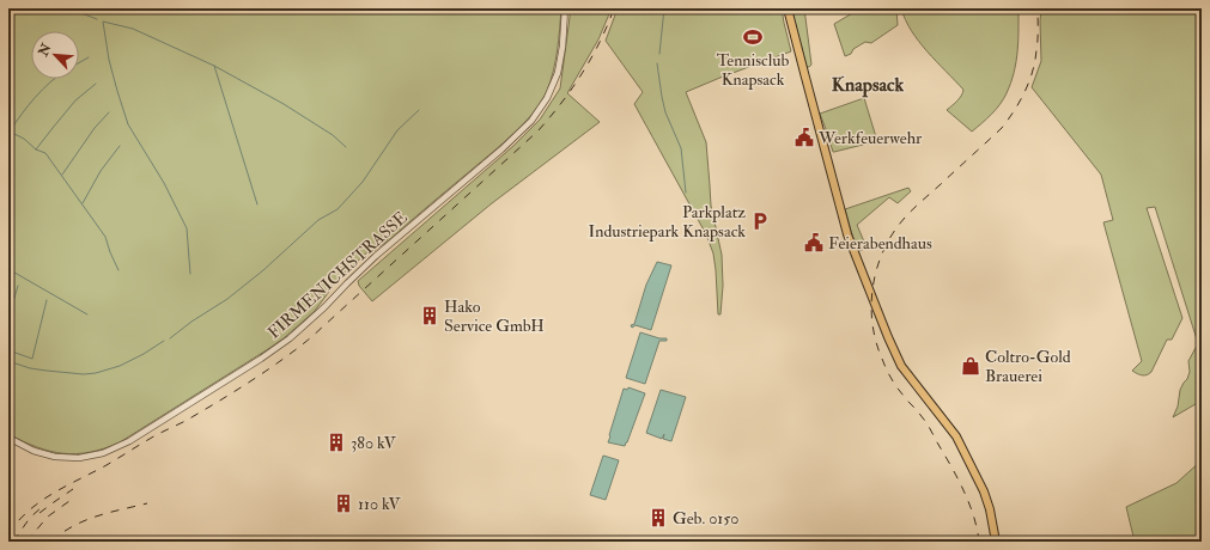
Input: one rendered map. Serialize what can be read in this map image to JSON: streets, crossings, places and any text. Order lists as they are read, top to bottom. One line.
{"streets":{"street":["FIRMENICHSTRASSE"]},"districts":["Knapsack"],"places":{"sports":["Tennisclub Knapsack"],"public building":["Werkfeuerwehr","Feierabendhaus"],"parking":["Parkplatz Industriepark Knapsack"],"building":["Hako Service GmbH","380 kV","110 kV","Geb. 0150"],"shop":["Coltro-Gold Brauerei"]},"north":"top left"}
